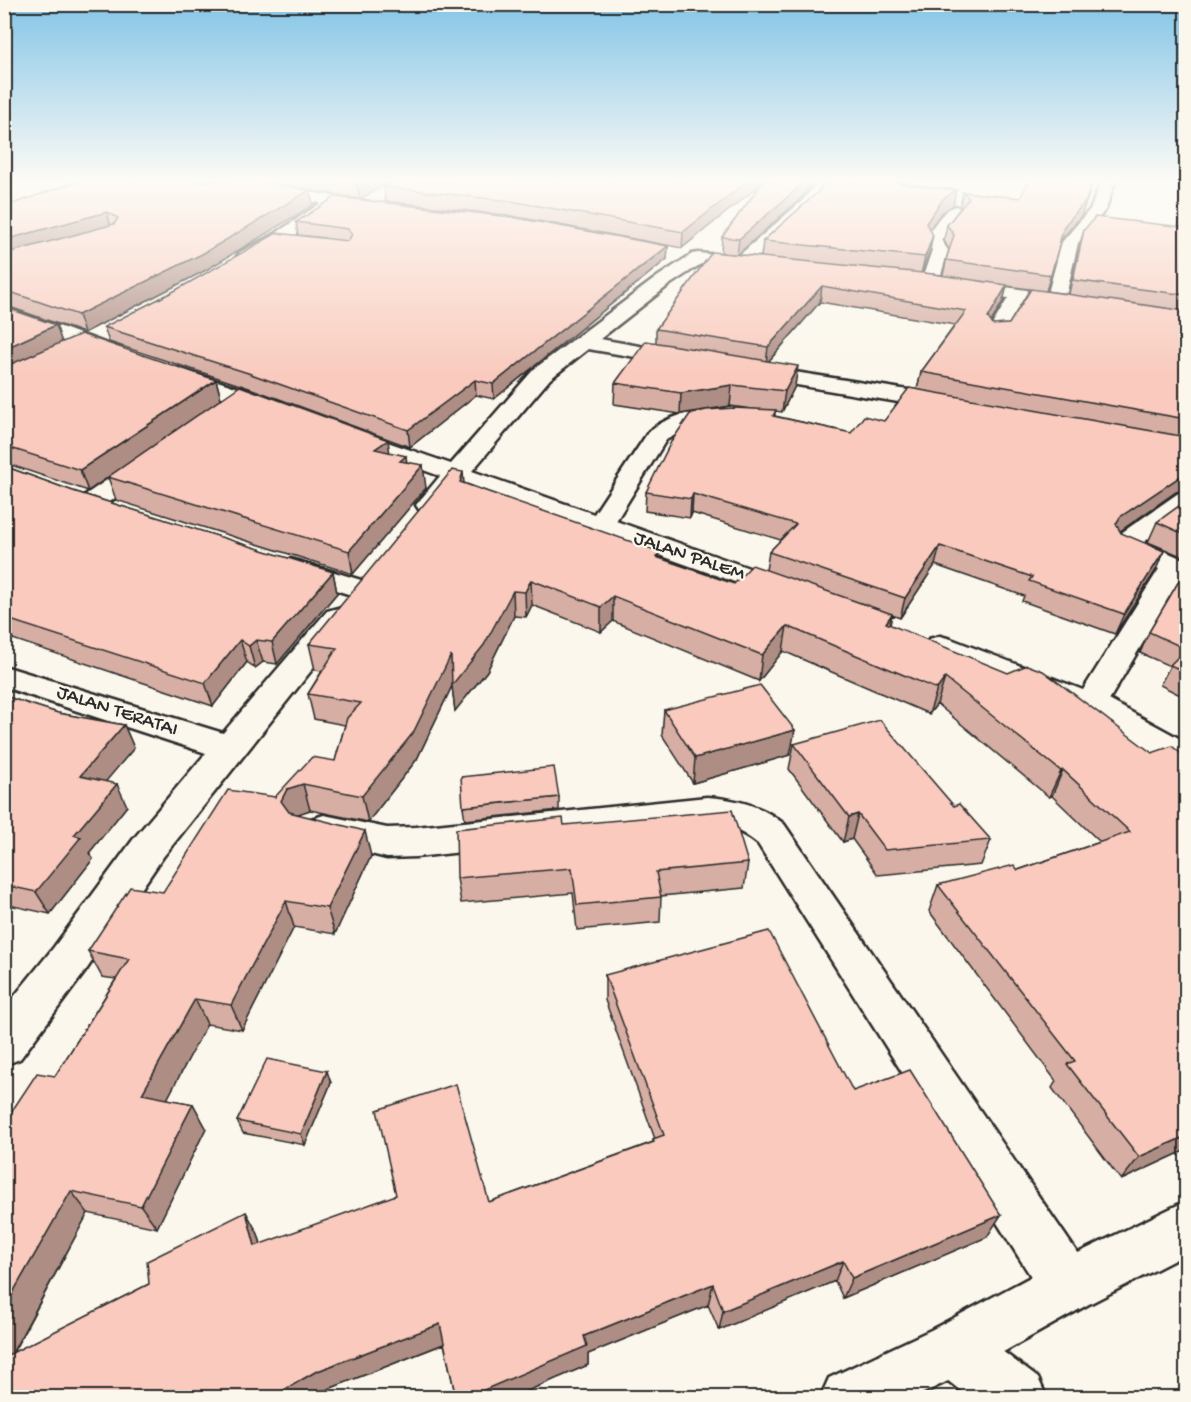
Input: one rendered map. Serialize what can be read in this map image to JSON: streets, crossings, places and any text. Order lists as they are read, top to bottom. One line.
{"streets":{"street":["JALAN PALEM","JALAN TERATAI"]}}
